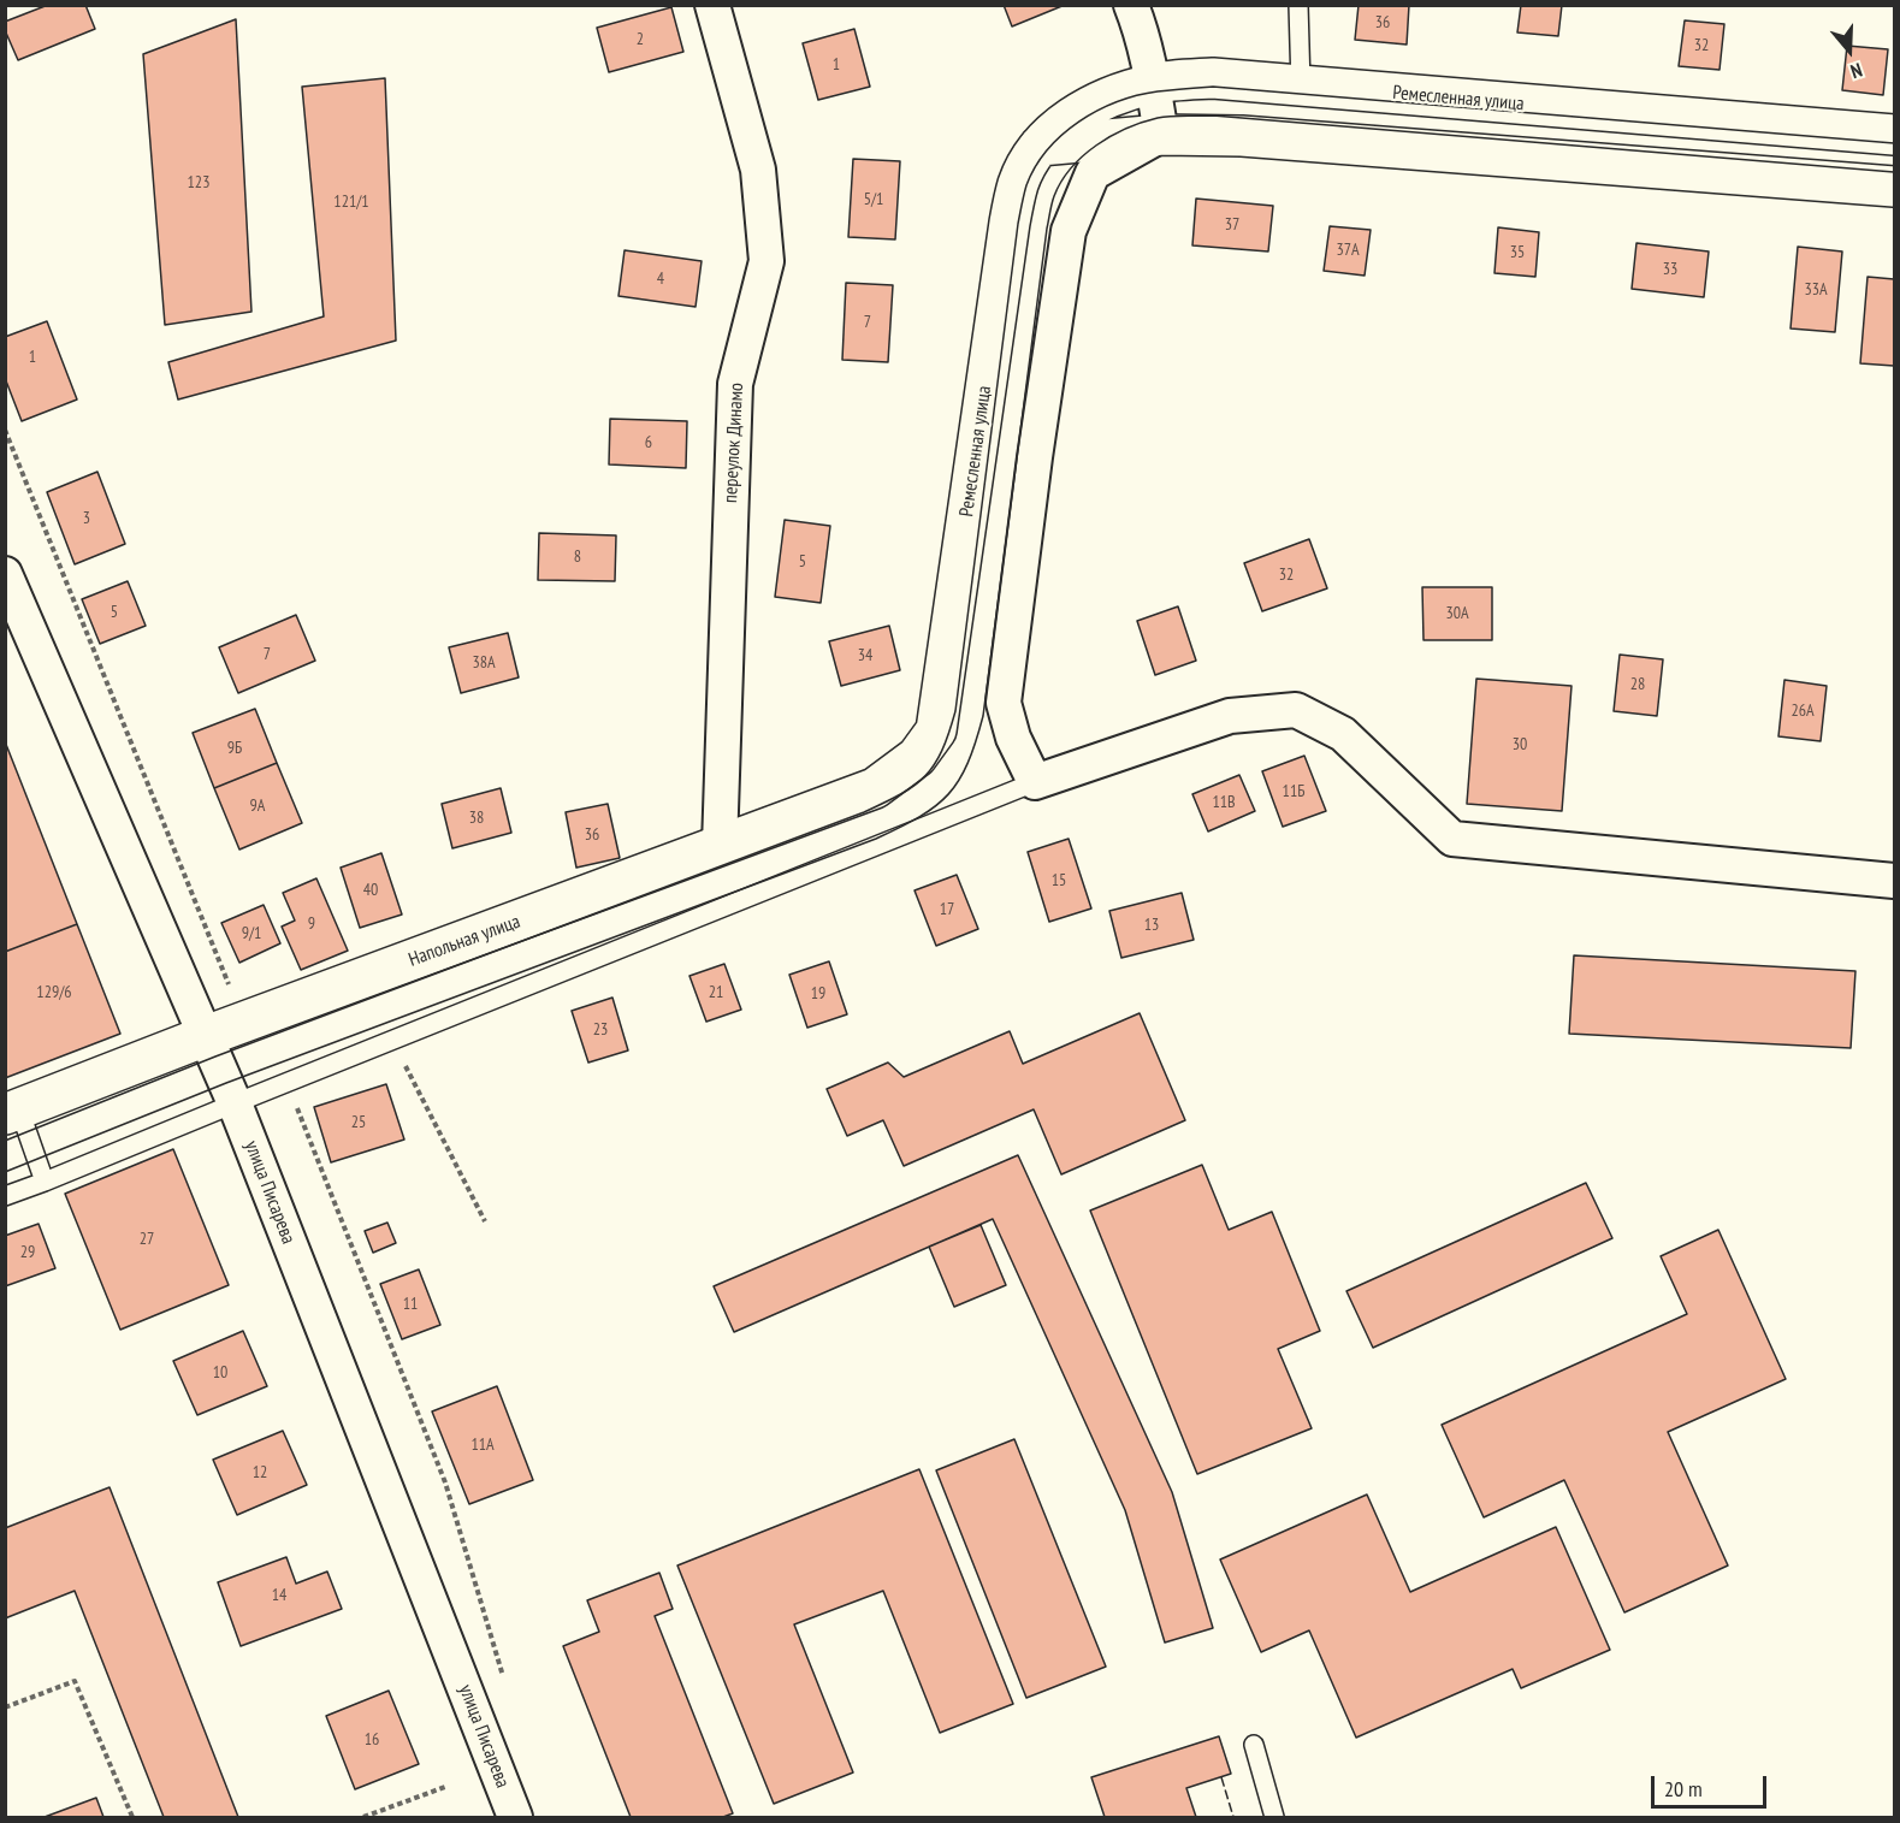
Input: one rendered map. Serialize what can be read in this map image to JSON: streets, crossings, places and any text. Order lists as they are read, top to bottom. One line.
{"streets":{"street":["Ремесленная улица","переулок Динамо","Напольная улица","улица Писарева"]},"crossings":[["Ремесленная улица","Напольная улица"],["переулок Динамо","Напольная улица"],["Напольная улица","улица Писарева"]],"house_numbers":["36","2","32","1","123","5/1","121/1","37","37А","35","33","4","33А","7","1","6","3","8","5","32","5","30А","7","34","38А","28","26А","30","9Б","11Б","11В","9А","38","36","15","40","17","9","13","9/1","129/6","21","19","23","25","27","29","11","10","11А","12","14","16"],"scale_bar":"20 m","north":"bottom"}
